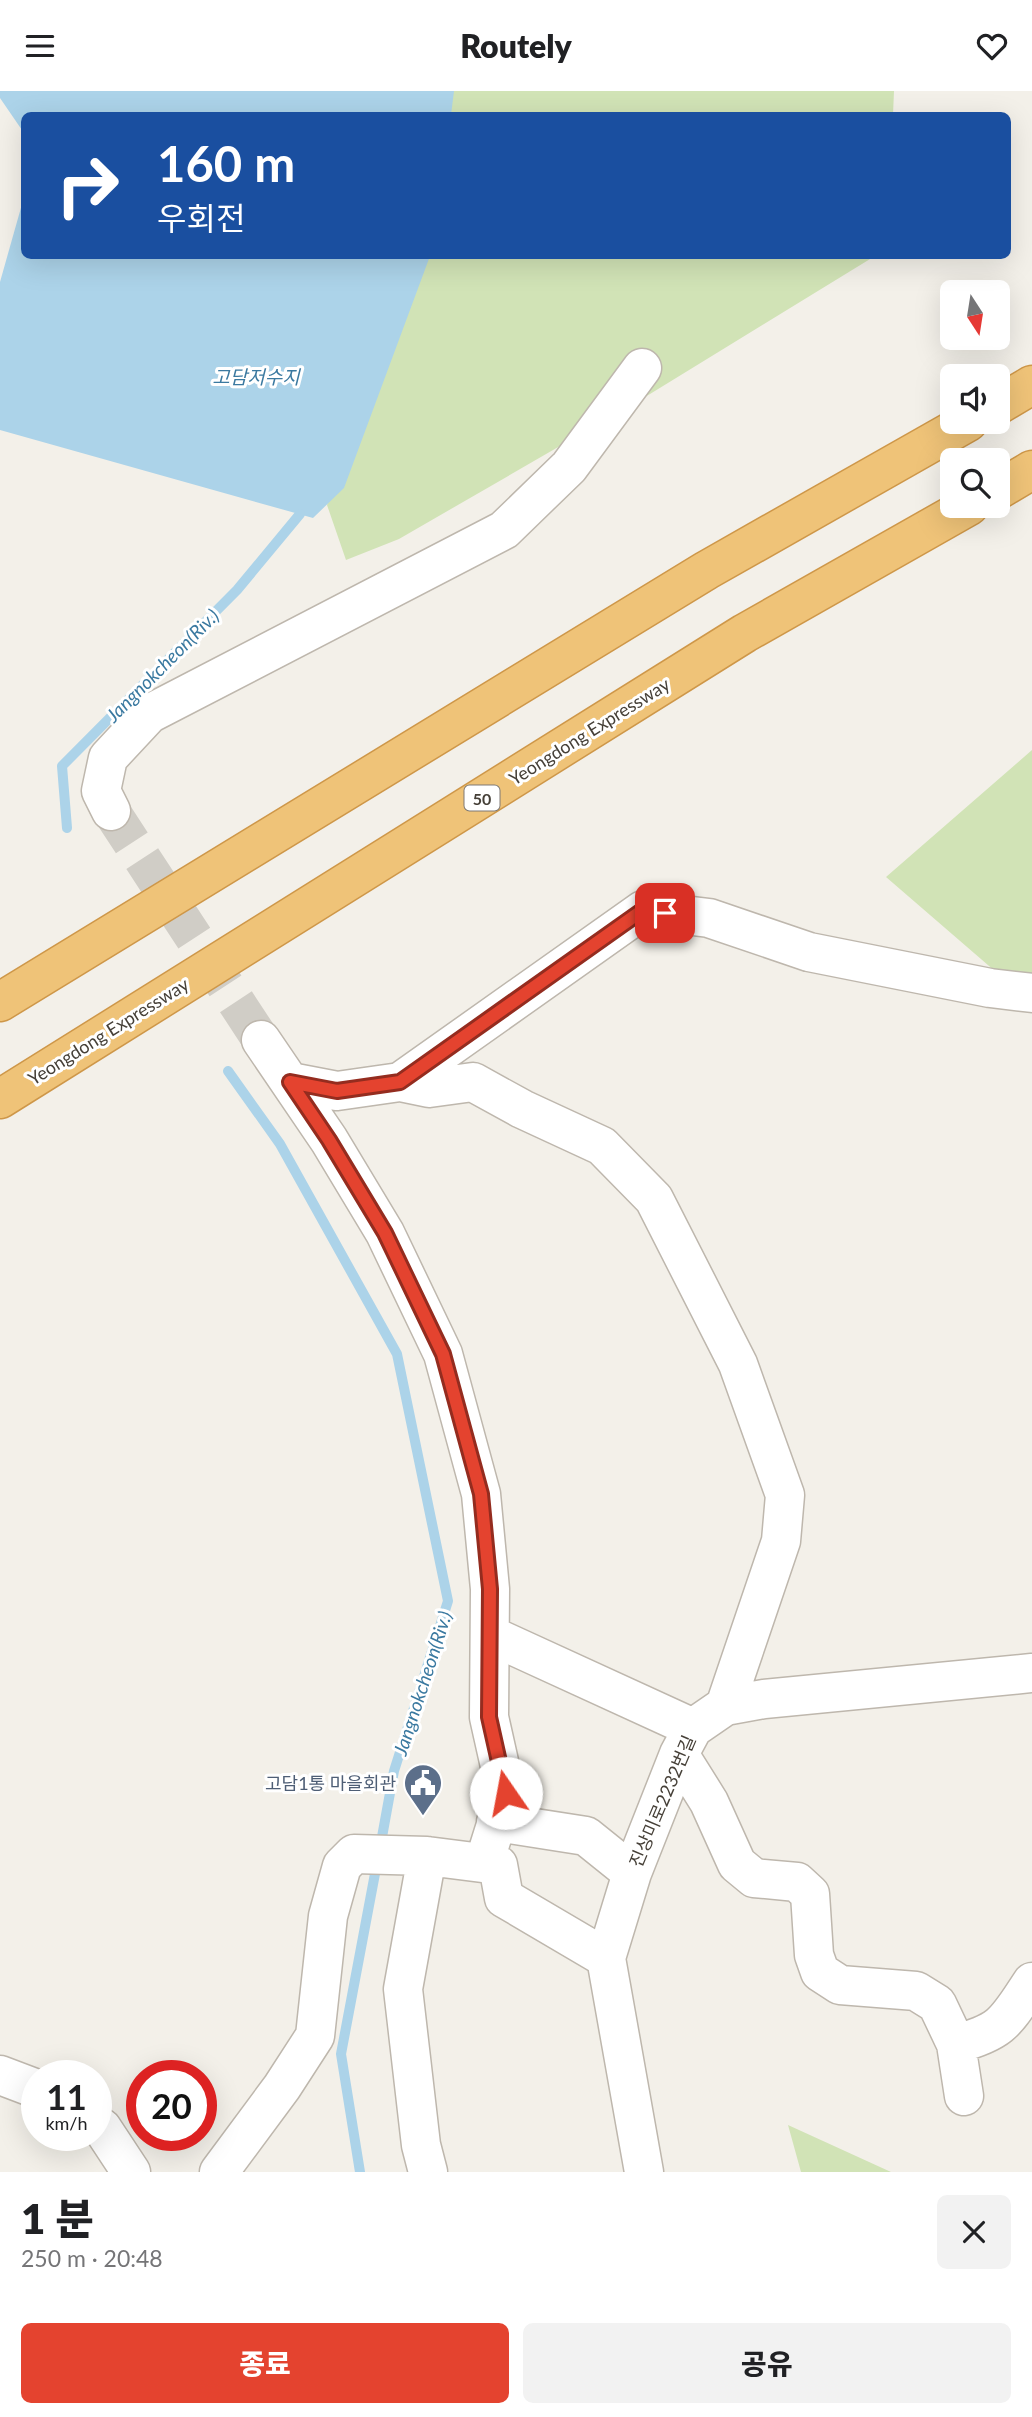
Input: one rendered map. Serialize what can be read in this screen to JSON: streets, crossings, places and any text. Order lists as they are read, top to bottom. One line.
{"streets":{"highway":["Yeongdong Expressway","50"],"street":["진상미로2232번길"]},"water":["고담저수지","Jangnokcheon(Riv.)"],"places":{"public building":["고담1통 마을회관"]},"north":"bottom","page":{"header":"Routely","turn":["160 m","우회전"],"speed":"11 km/h","limit":"20","heading":["1 분","250 m · 20:48"],"buttons":["종료","공유"]}}
